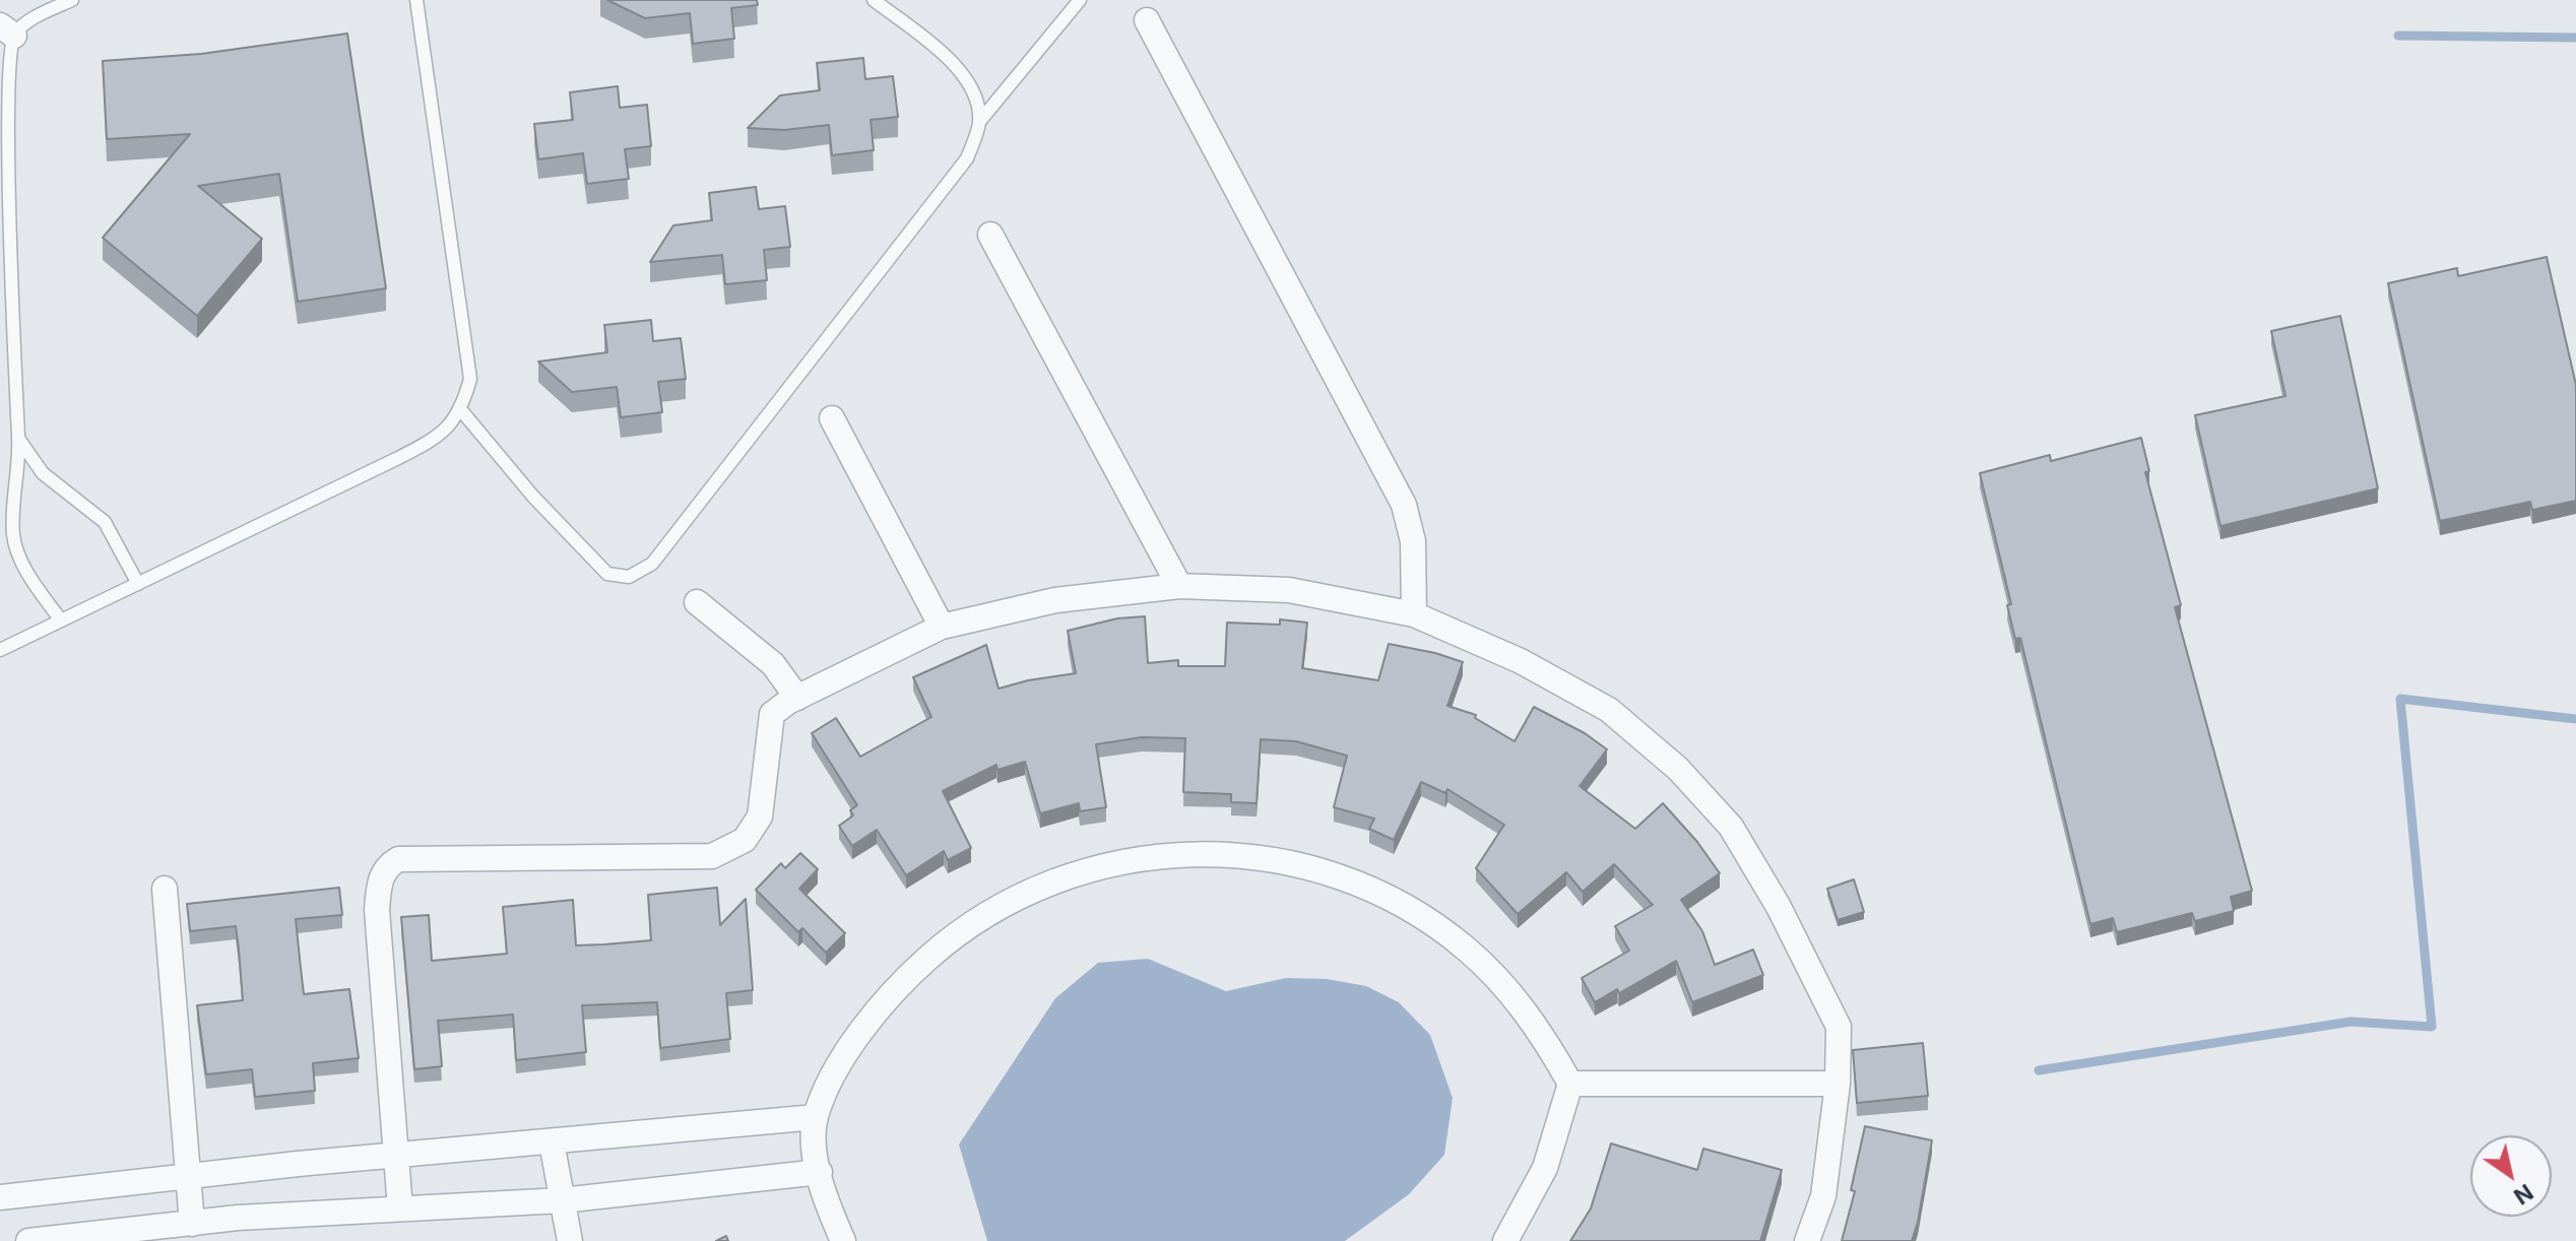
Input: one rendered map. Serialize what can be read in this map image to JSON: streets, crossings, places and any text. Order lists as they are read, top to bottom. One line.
{"north":"bottom right"}
